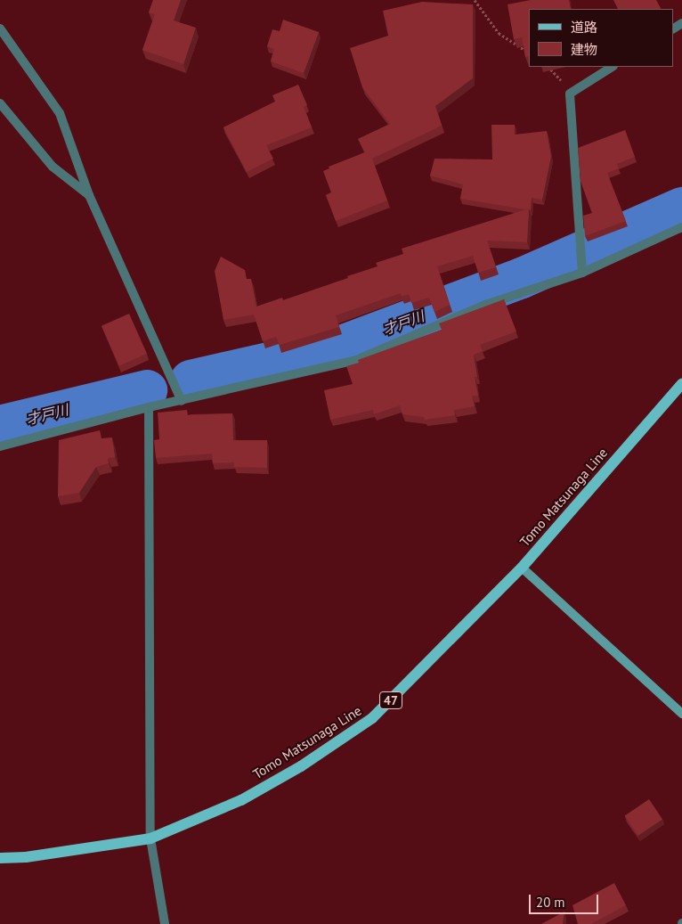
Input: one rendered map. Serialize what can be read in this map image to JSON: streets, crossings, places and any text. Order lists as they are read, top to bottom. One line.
{"streets":{"main road":["Tomo Matsunaga Line","47"]},"water":["才戸川"],"legend":["道路","建物"],"scale_bar":"20 m"}
